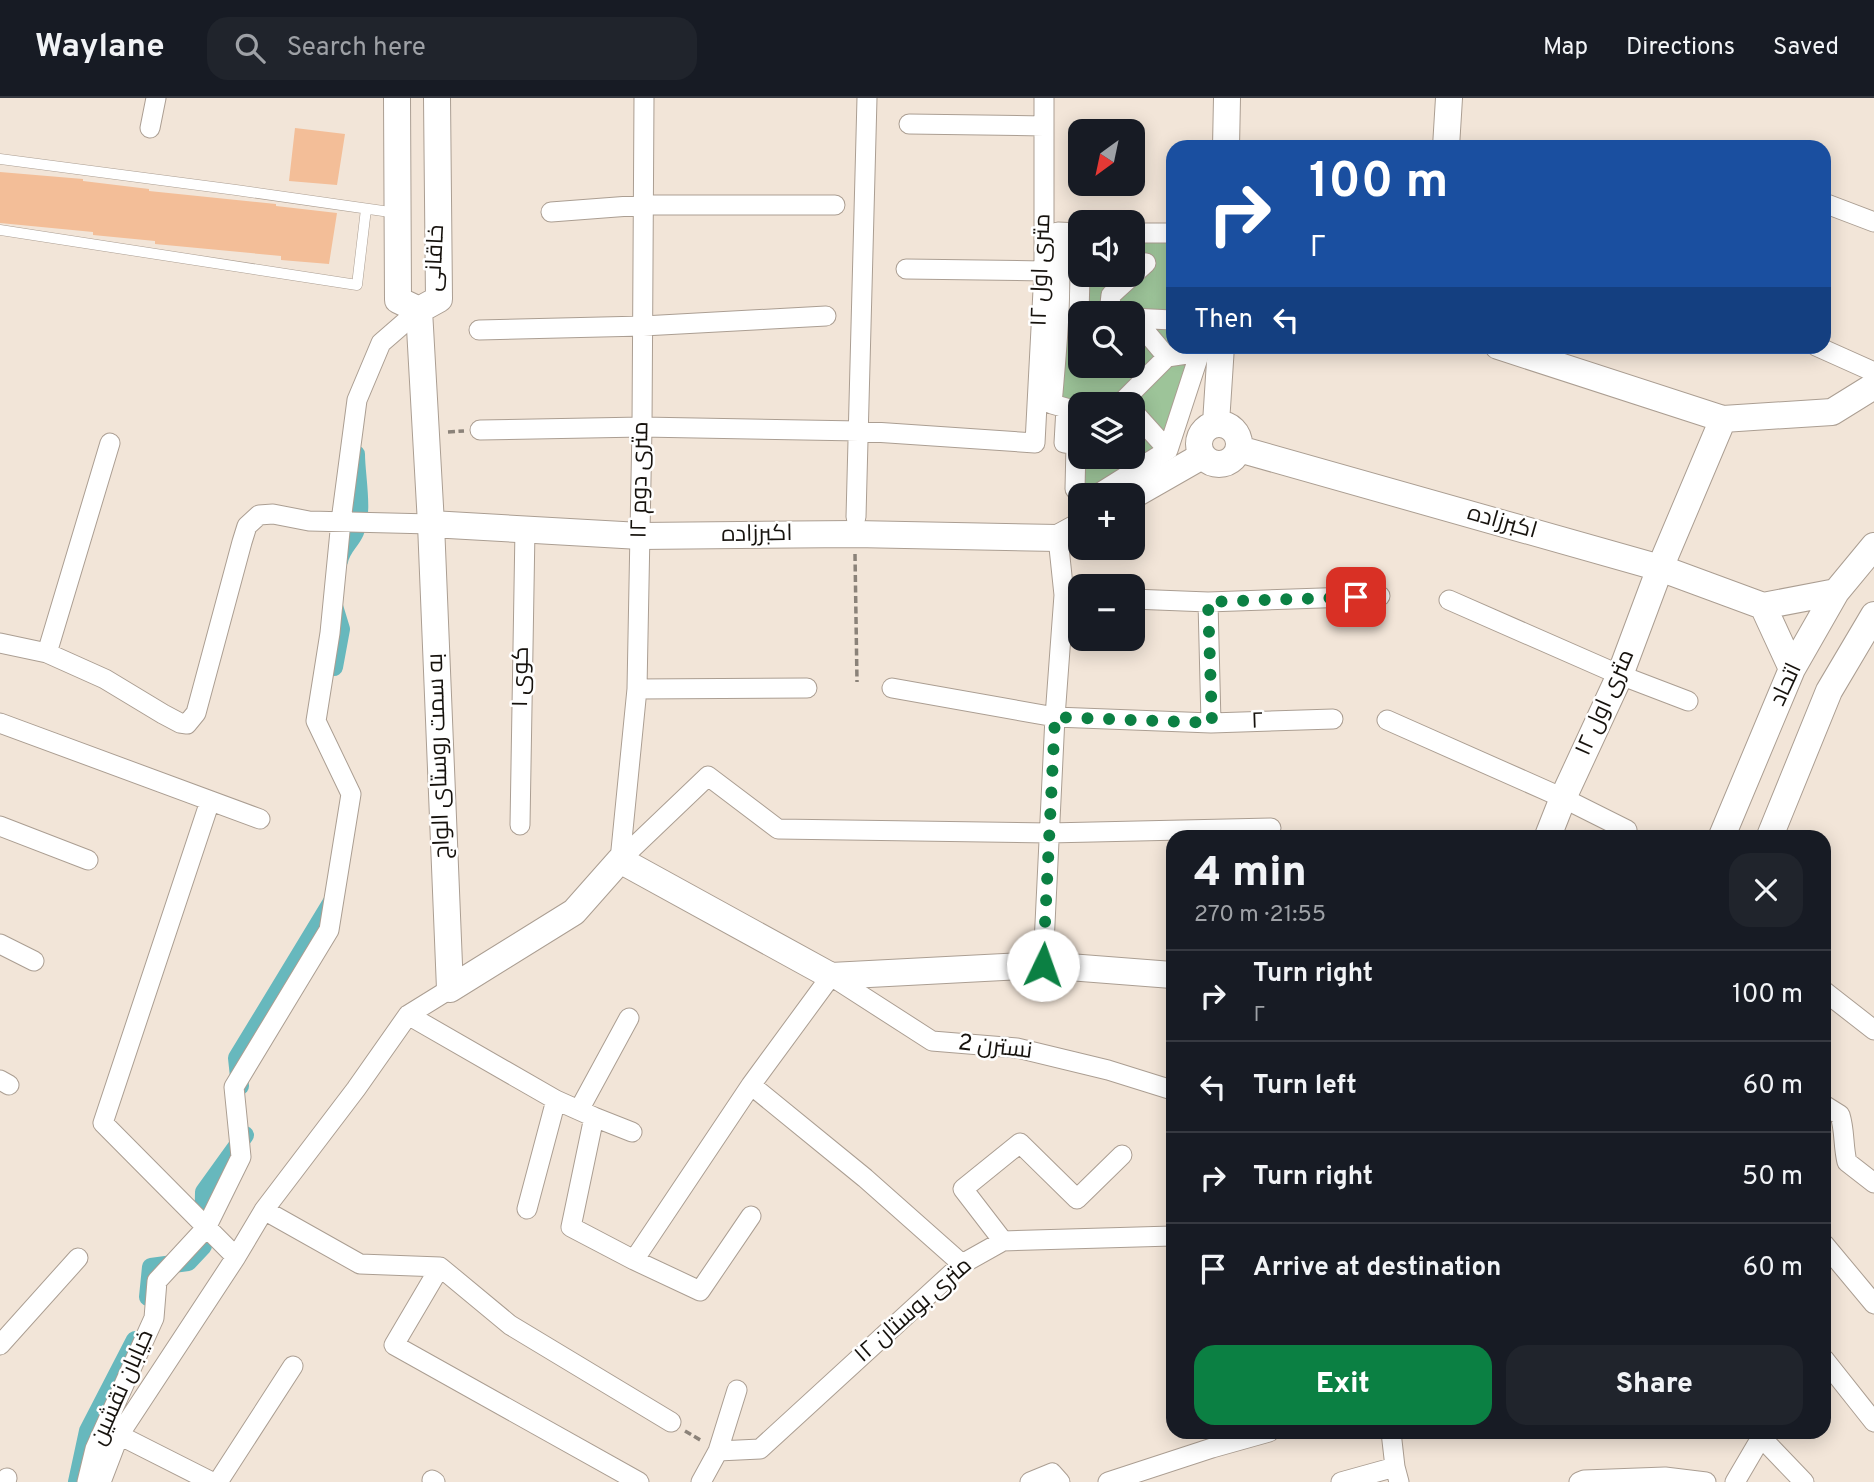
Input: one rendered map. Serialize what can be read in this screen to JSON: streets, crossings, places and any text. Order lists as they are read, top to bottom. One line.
{"streets":{"street":["خاقانی","۱۲ متری اول","۱۲ متری دوم","اکبرزاده","کوی ۱","اتحاد","۲","به سمت روستای الواج","نسترن 2","۱۲ متری بوستان","خیابان نقشین"]},"crossings":[["خاقانی","به سمت روستای الواج"],["خاقانی","خیابان نقشین"],["۱۲ متری اول","اکبرزاده"],["۱۲ متری دوم","اکبرزاده"],["اکبرزاده","کوی ۱"],["اکبرزاده","به سمت روستای الواج"],["به سمت روستای الواج","خیابان نقشین"]],"north":"bottom left","page":{"header":"Waylane","search":"Search here","nav":["Map","Directions","Saved"],"map_buttons":["+","−"],"turn":["100 m","۲"],"then":"Then","heading":["4 min","270 m · 21:55"],"list":[{"name":"Turn right","note":"۲","value":"100 m"},{"name":"Turn left","value":"60 m"},{"name":"Turn right","value":"50 m"},{"name":"Arrive at destination","value":"60 m"}],"buttons":["Exit","Share"]}}
